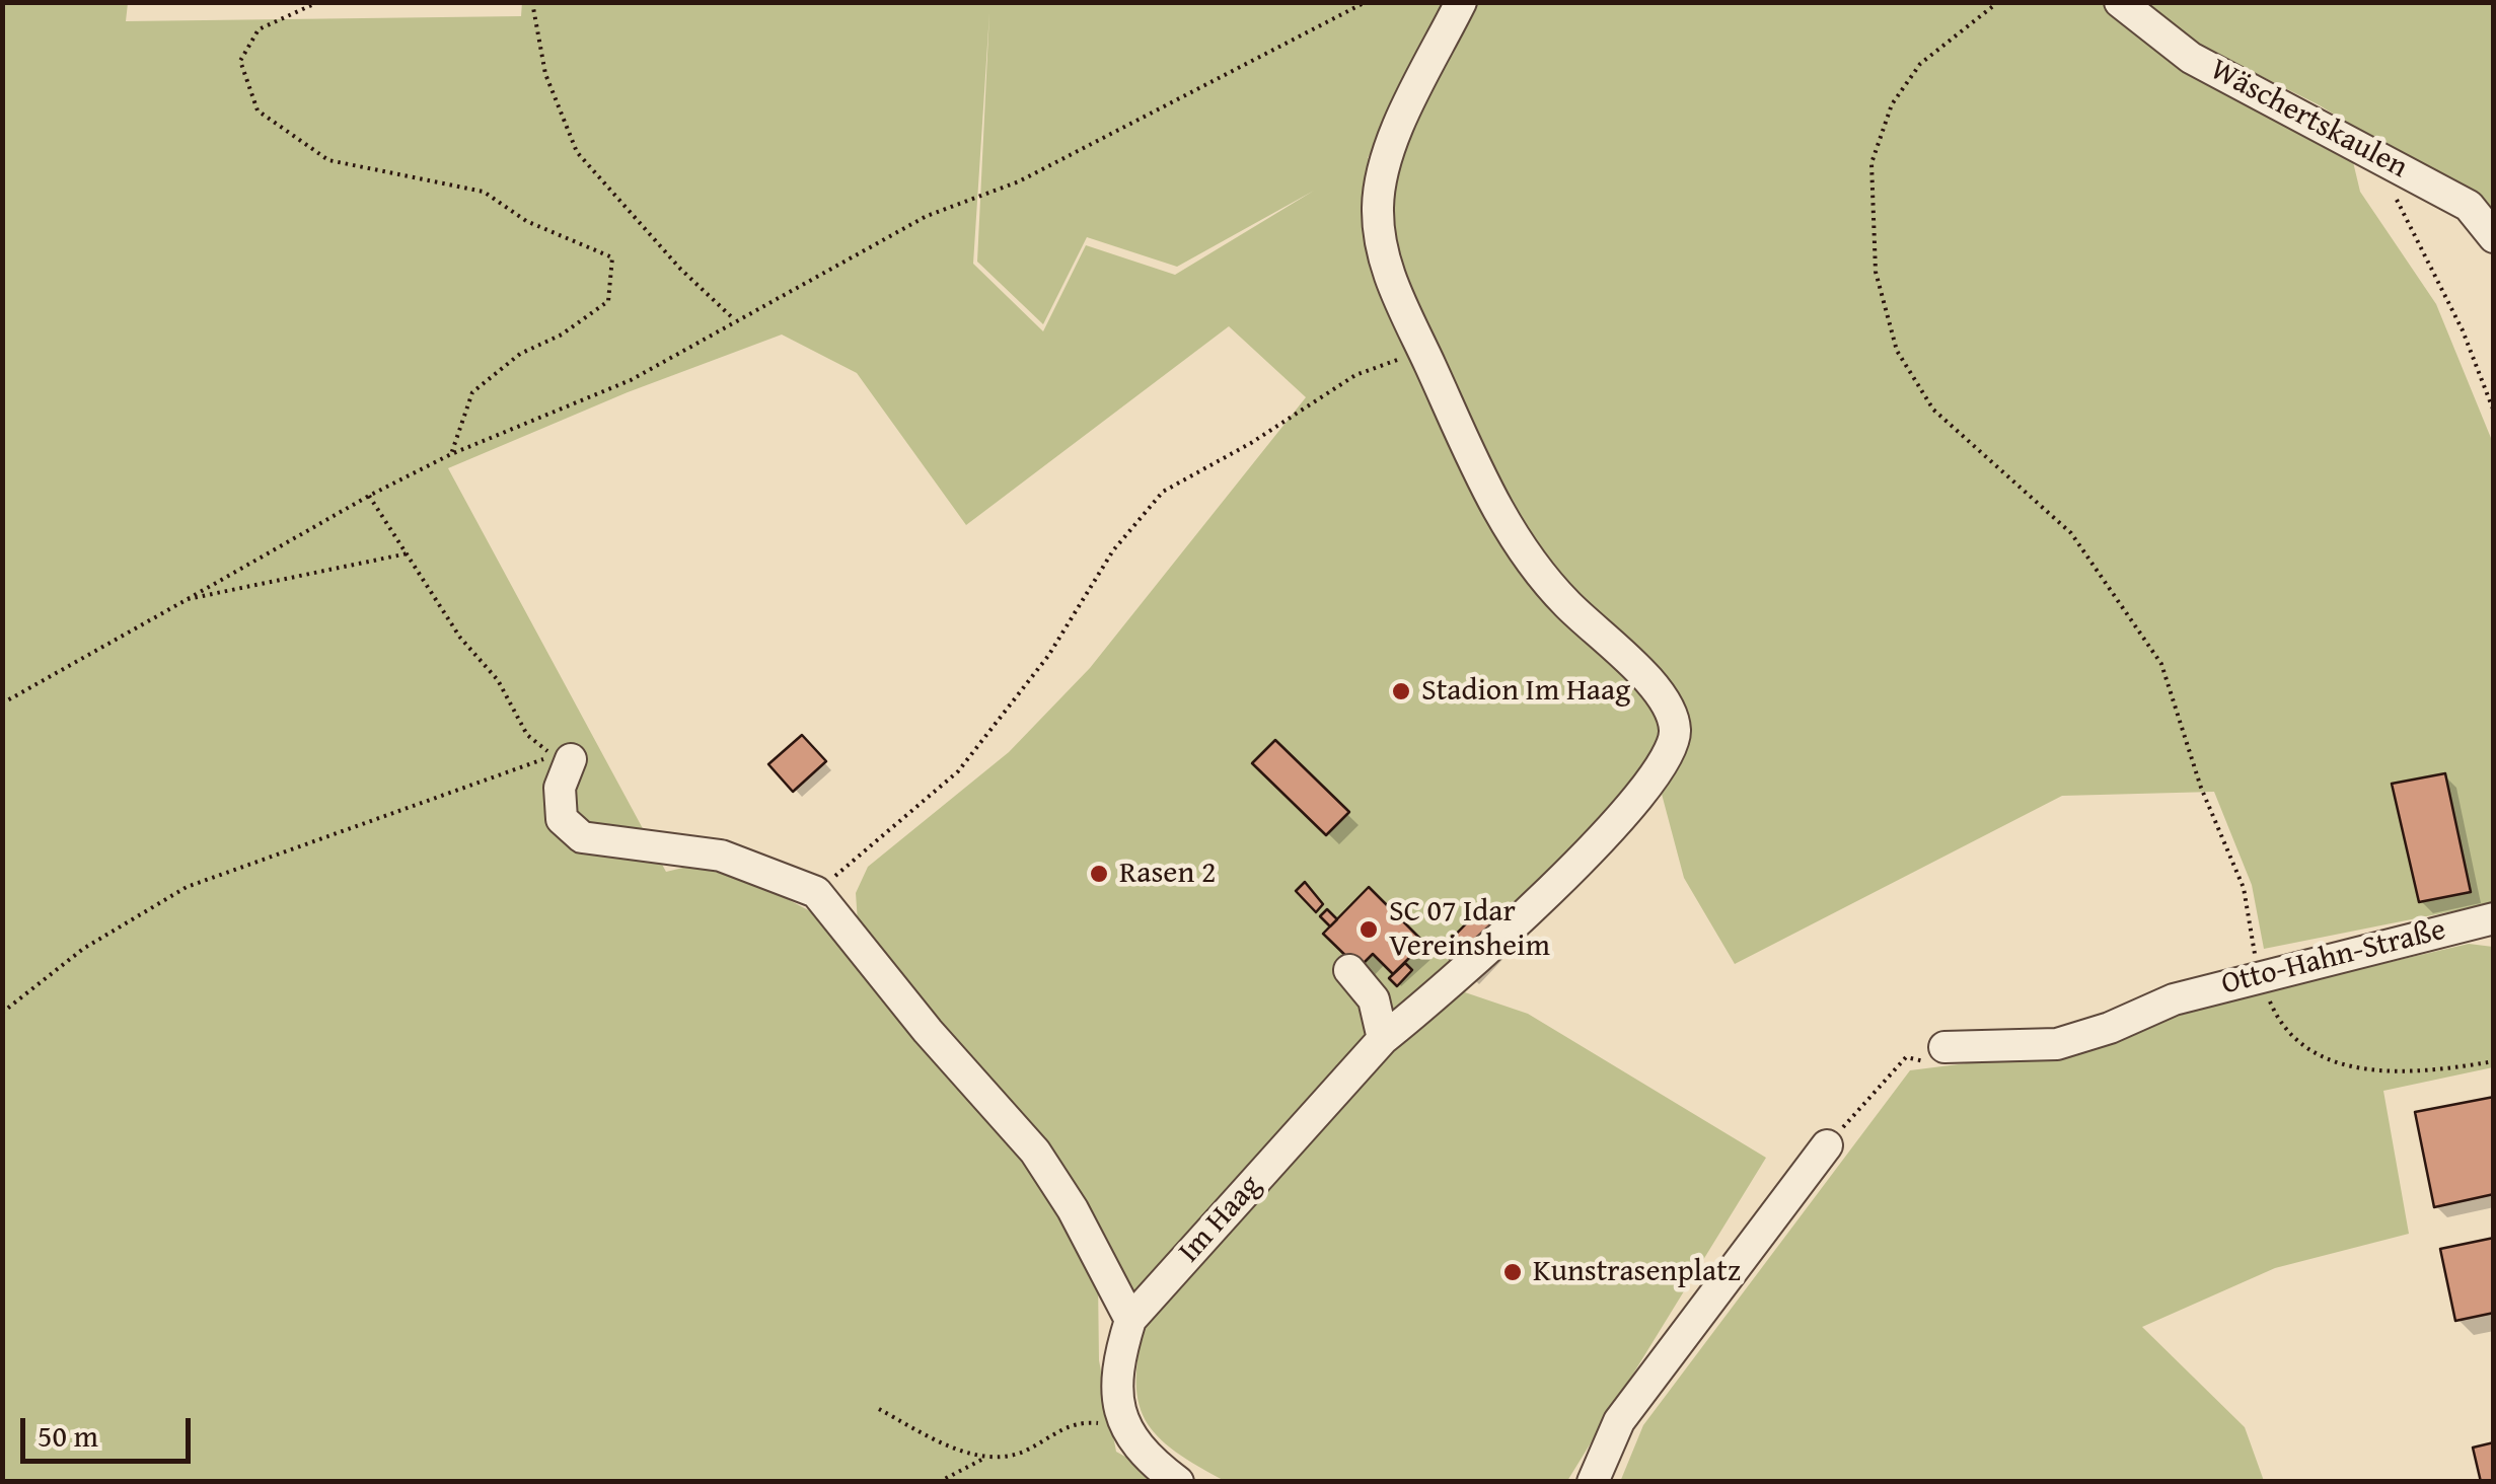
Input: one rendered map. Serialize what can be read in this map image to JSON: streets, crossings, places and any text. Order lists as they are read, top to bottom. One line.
{"streets":{"street":["Wäschertskaulen","Otto-Hahn-Straße","Im Haag"]},"places":["Stadion Im Haag","Rasen 2","SC 07 Idar Vereinsheim","Kunstrasenplatz"],"scale_bar":"50 m"}
